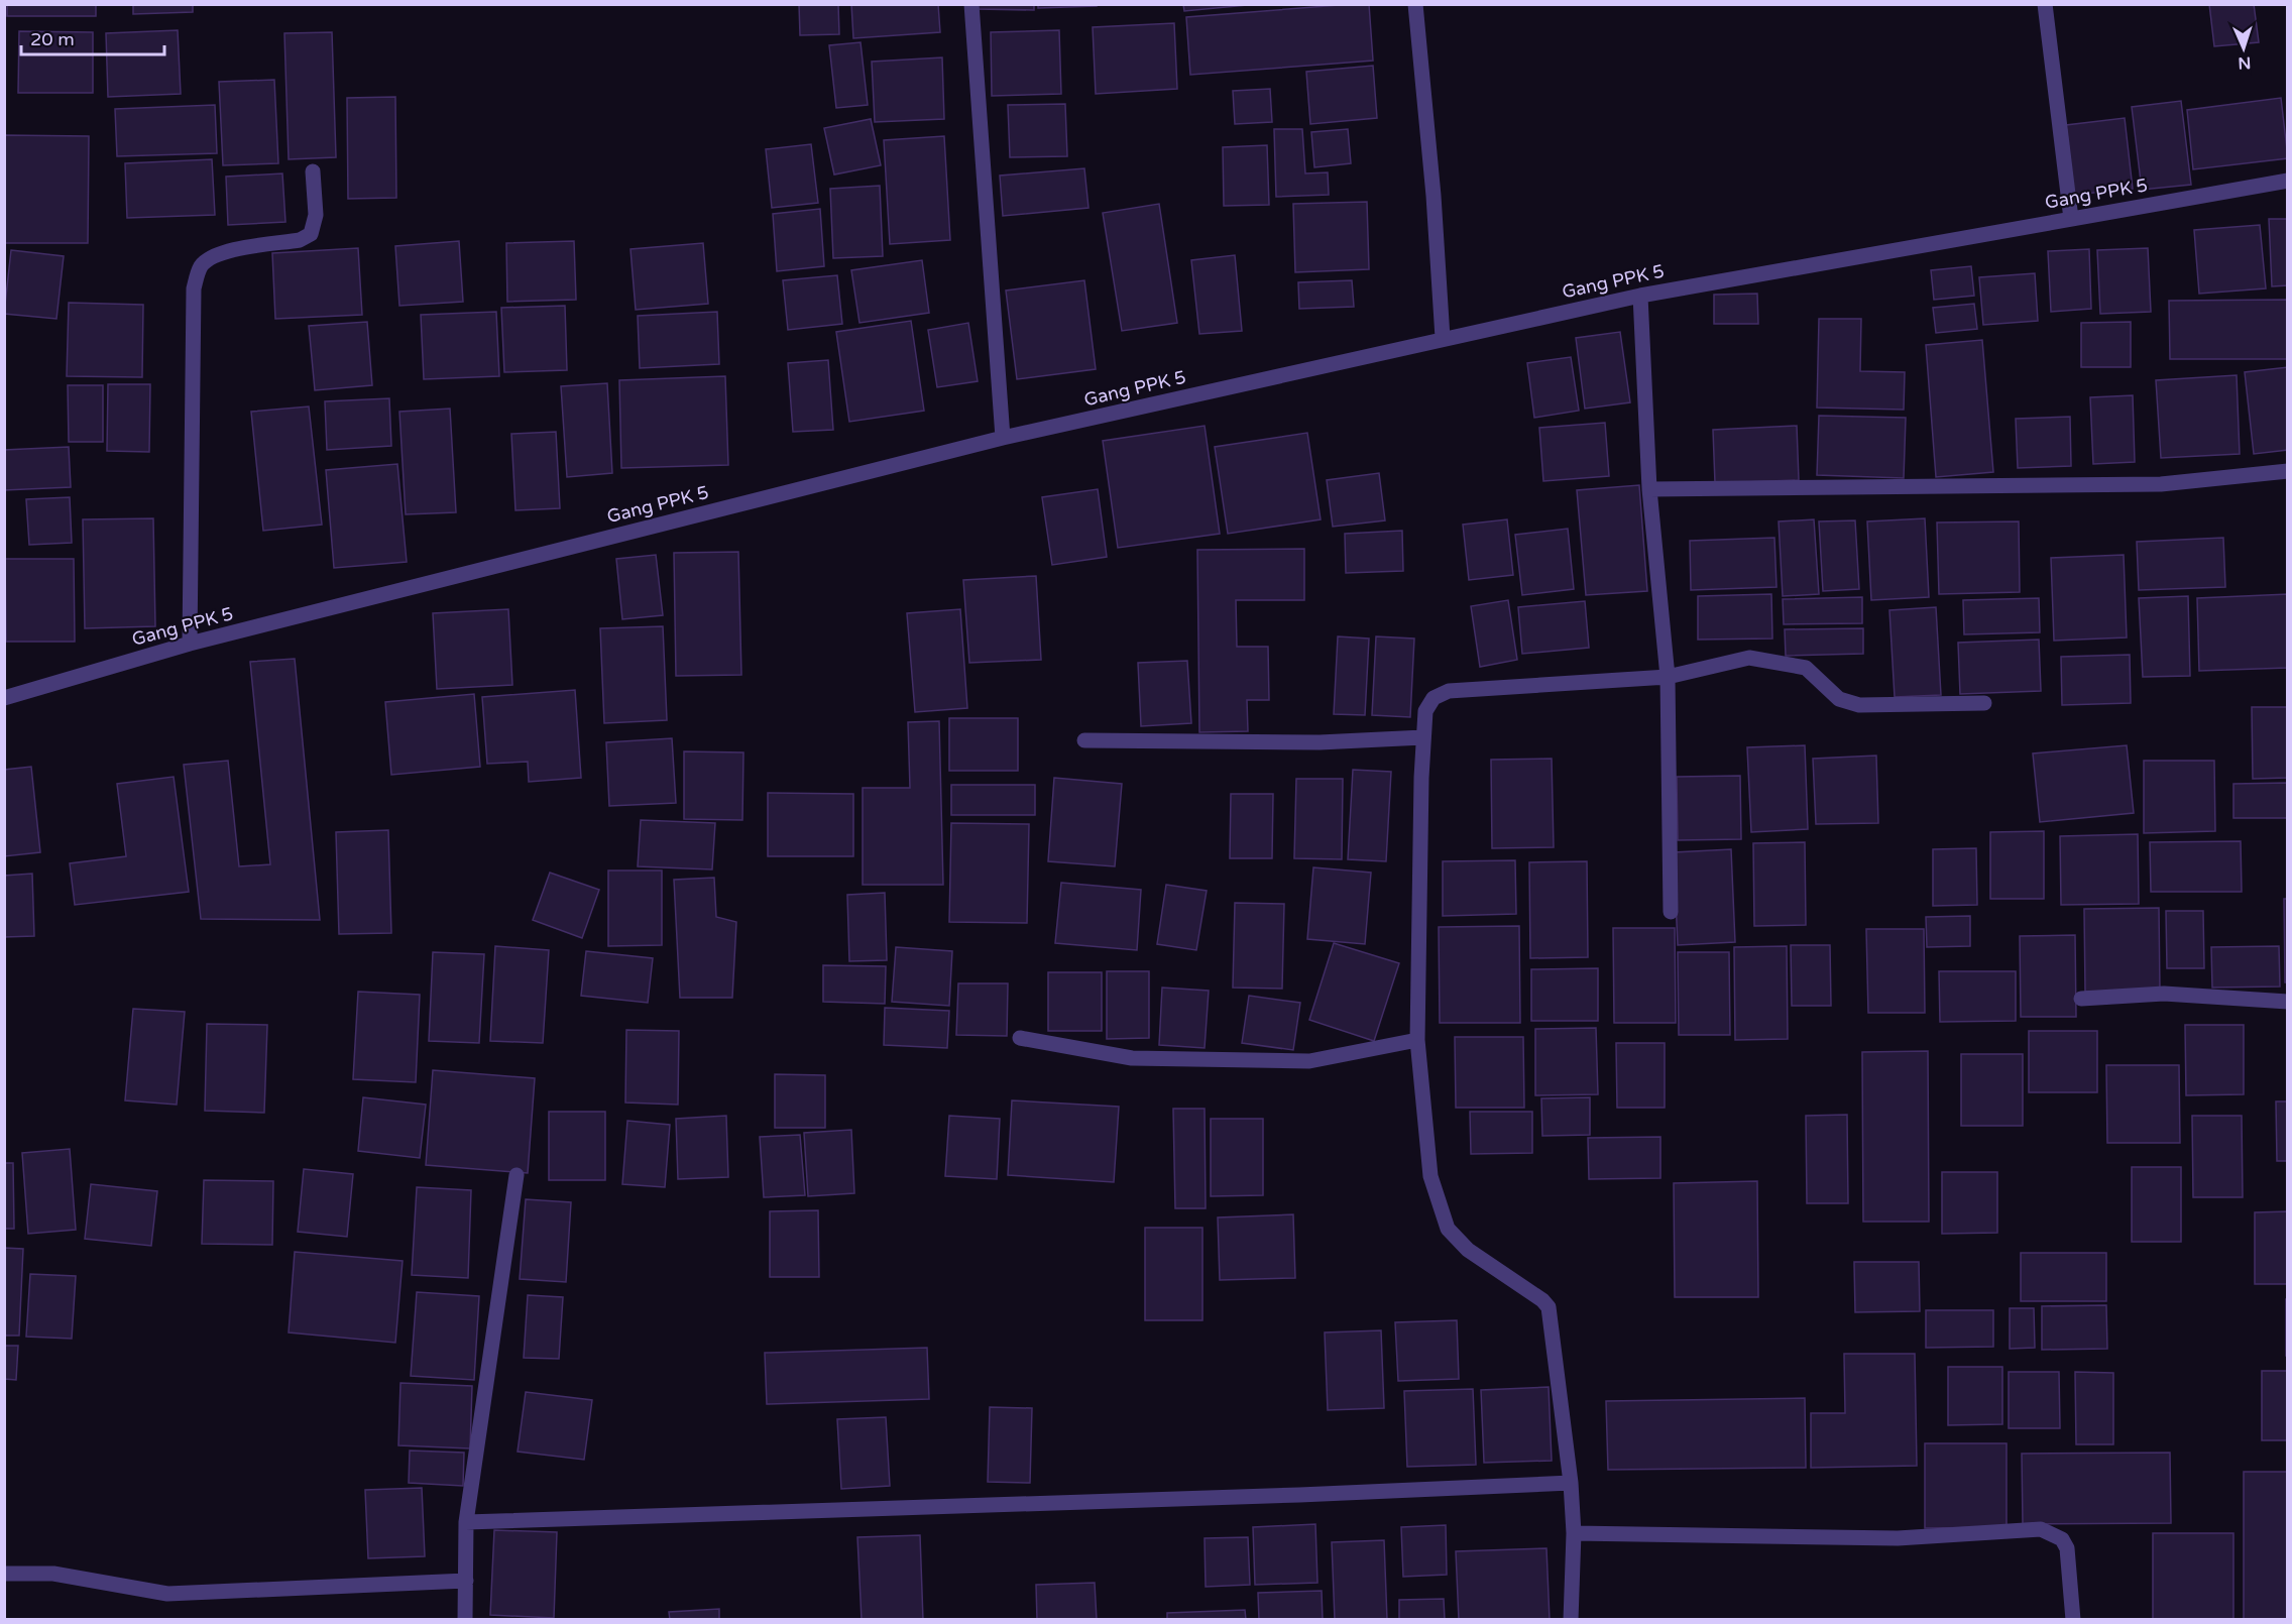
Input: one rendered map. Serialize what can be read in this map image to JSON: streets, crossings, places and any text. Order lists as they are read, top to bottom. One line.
{"streets":{"street":["Gang PPK 5"]},"scale_bar":"20 m","north":"bottom"}
